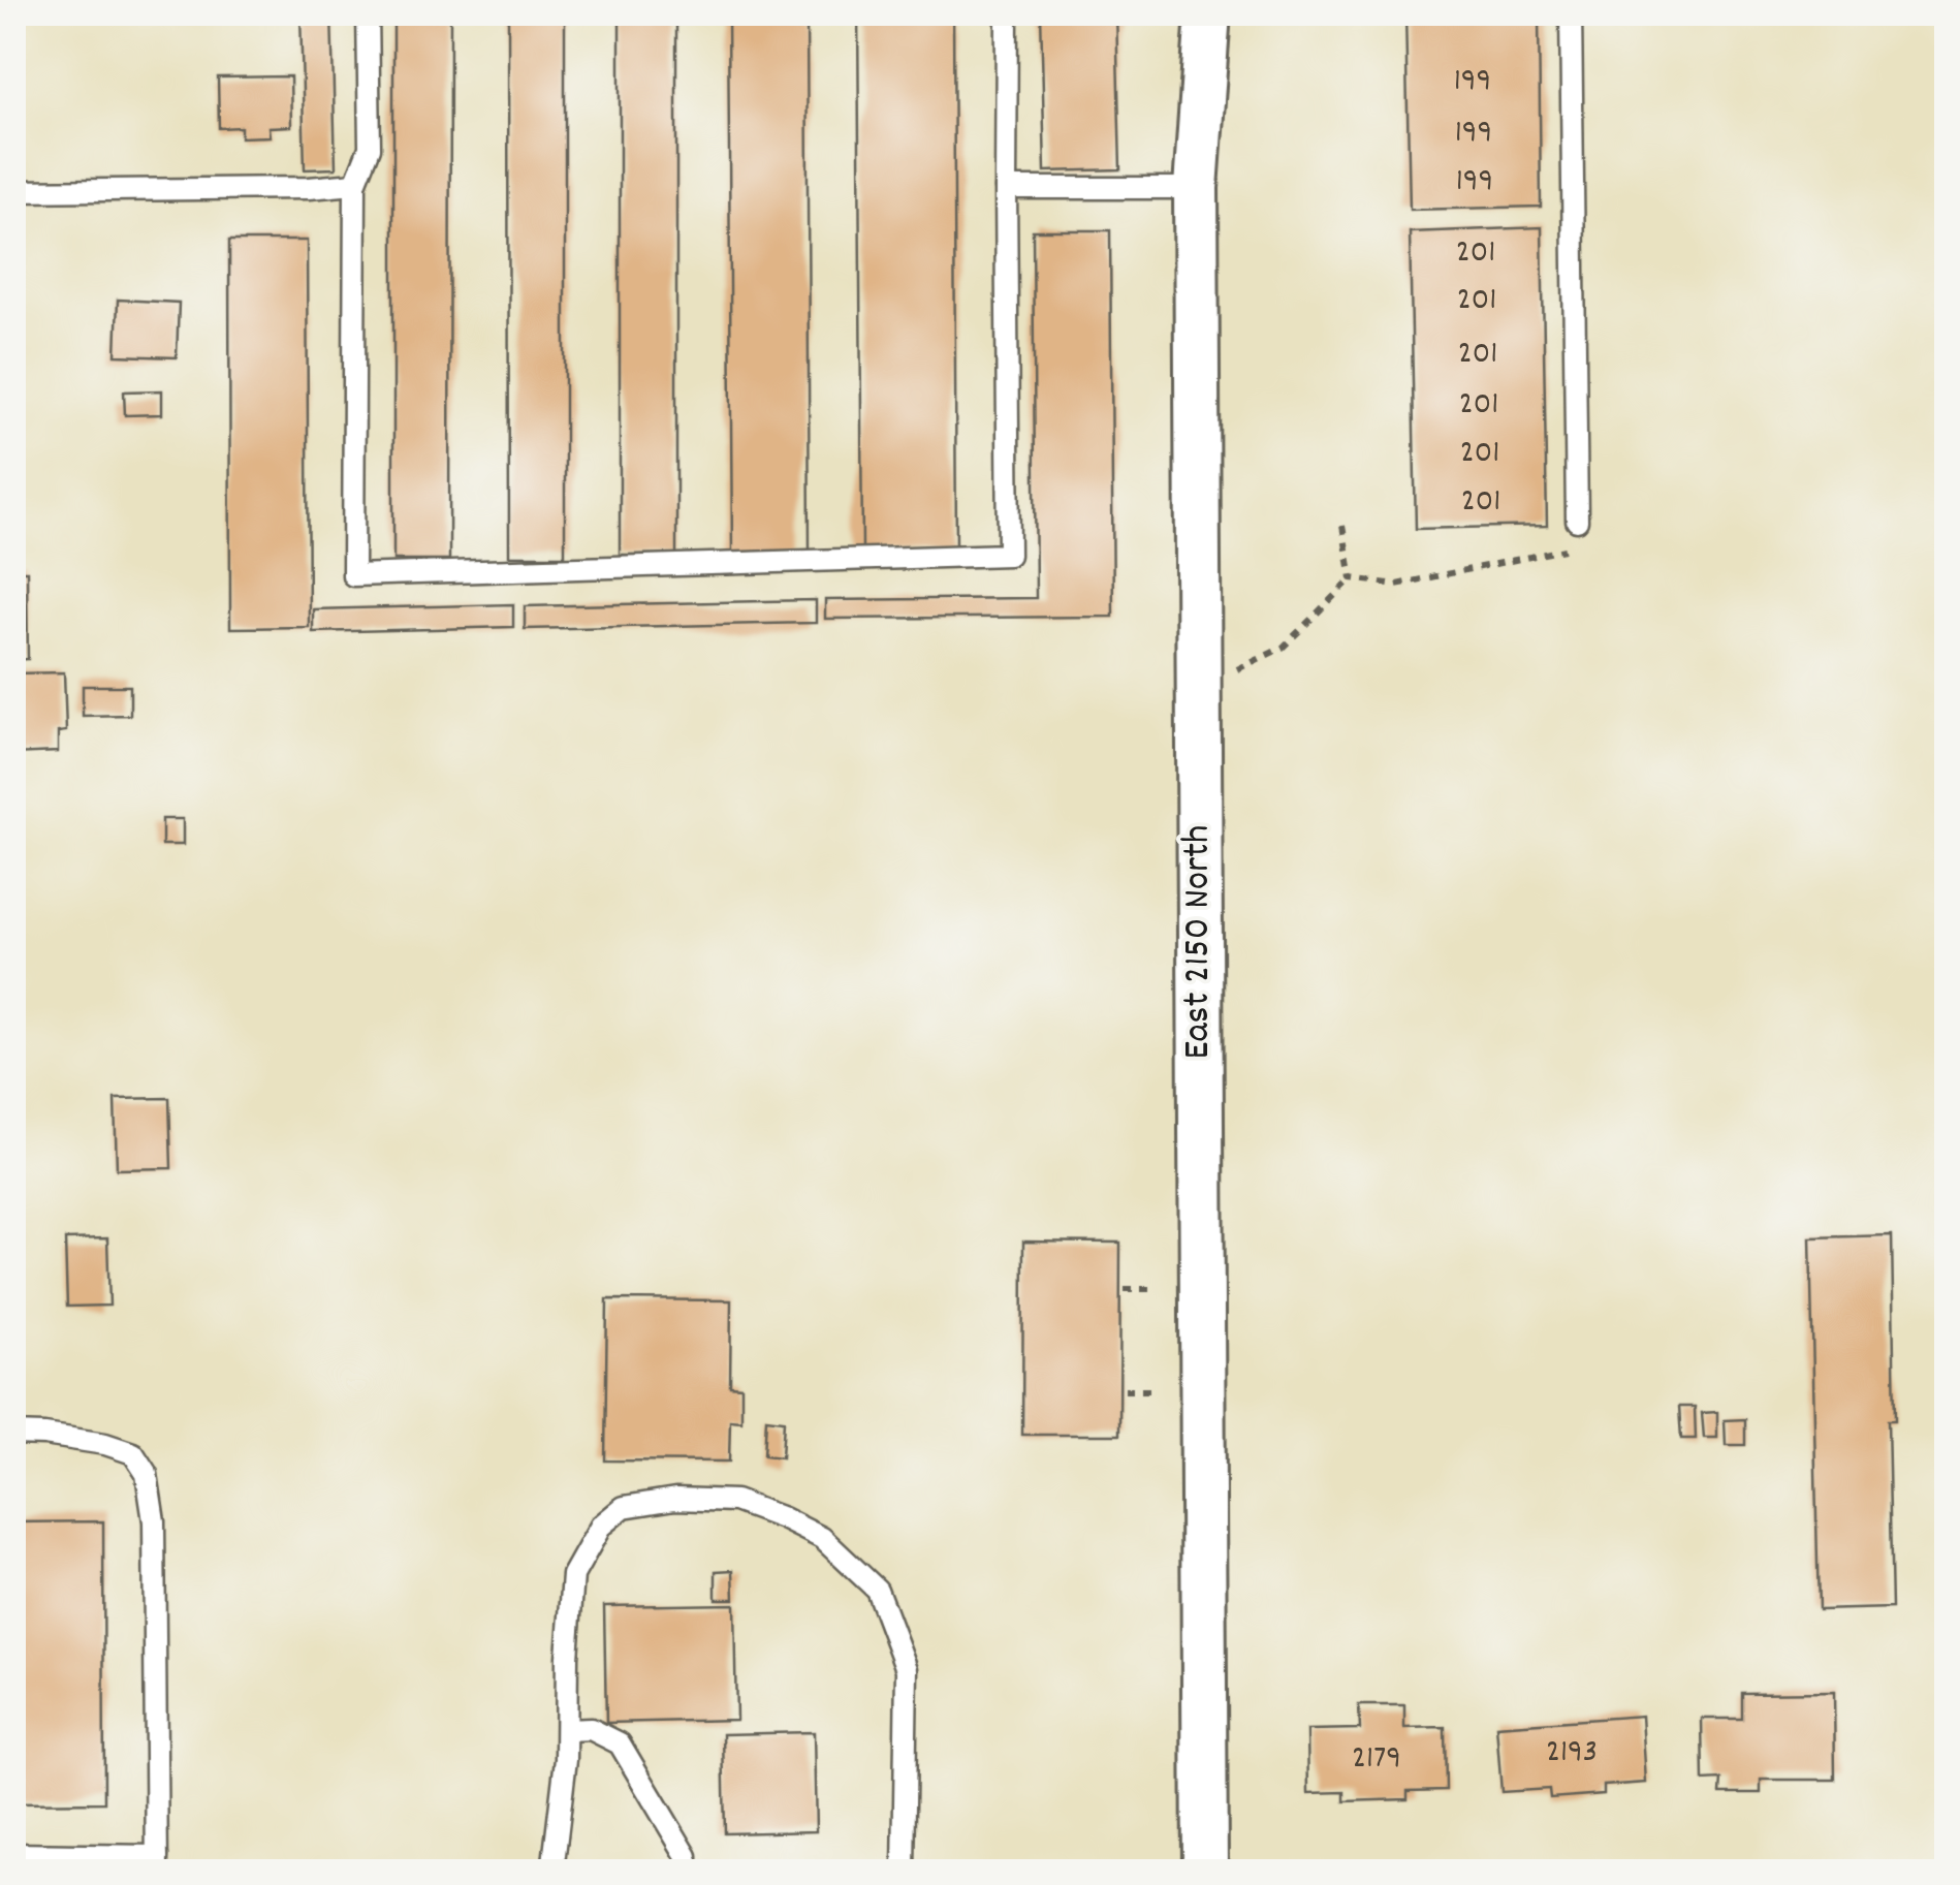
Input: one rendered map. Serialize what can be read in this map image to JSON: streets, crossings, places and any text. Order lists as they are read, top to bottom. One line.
{"streets":{"street":["East 2150 North"]},"house_numbers":["199","199","199","201","201","201","201","201","201","2193","2179"]}
